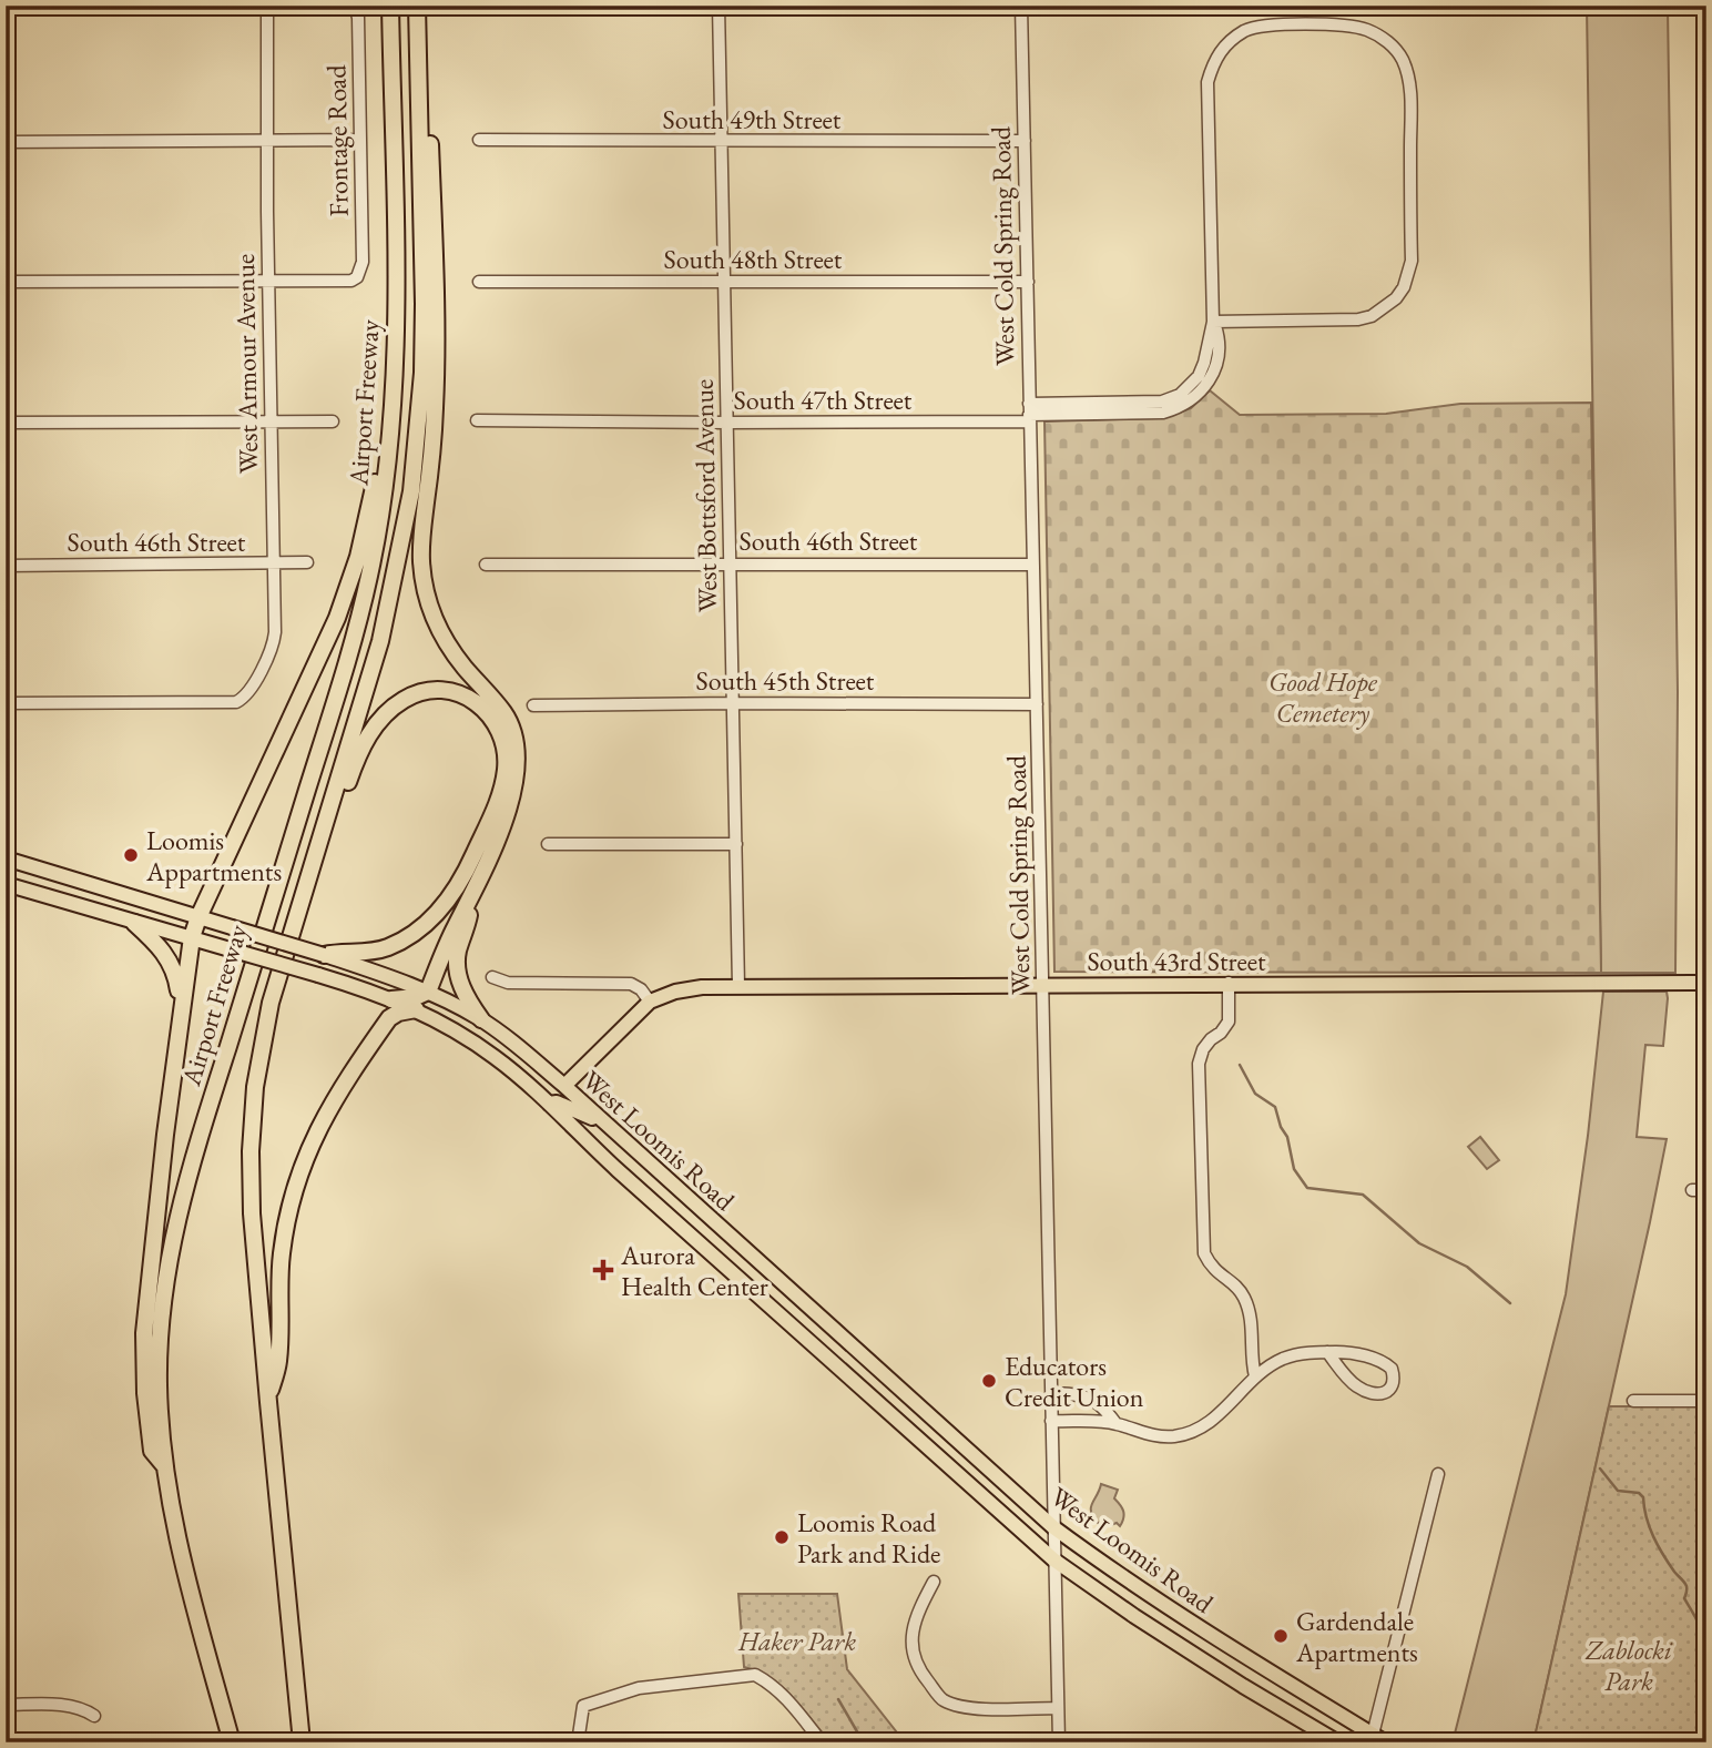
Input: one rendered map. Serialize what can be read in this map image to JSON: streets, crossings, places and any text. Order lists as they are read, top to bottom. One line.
{"streets":{"highway":["Airport Freeway"],"main road":["South 43rd Street","West Loomis Road"],"street":["South 49th Street","Frontage Road","West Cold Spring Road","South 48th Street","West Armour Avenue","South 47th Street","West Bottsford Avenue","South 46th Street","South 45th Street"]},"crossings":[["South 49th Street","West Cold Spring Road"],["South 49th Street","West Bottsford Avenue"],["Frontage Road","West Armour Avenue"],["West Cold Spring Road","South 48th Street"],["West Cold Spring Road","South 47th Street"],["West Cold Spring Road","South 46th Street"],["West Cold Spring Road","South 45th Street"],["West Cold Spring Road","South 43rd Street"],["West Cold Spring Road","West Loomis Road"],["South 48th Street","West Bottsford Avenue"],["West Armour Avenue","South 46th Street"],["South 47th Street","West Bottsford Avenue"],["West Bottsford Avenue","South 46th Street"],["West Bottsford Avenue","South 45th Street"],["West Bottsford Avenue","South 43rd Street"],["South 43rd Street","West Loomis Road"]],"parks":["Good Hope Cemetery","Haker Park","Zablocki Park"],"places":{"other":["Loomis Appartments","Educators Credit Union","Loomis Road Park and Ride","Gardendale Apartments"],"health":["Aurora Health Center"]}}
